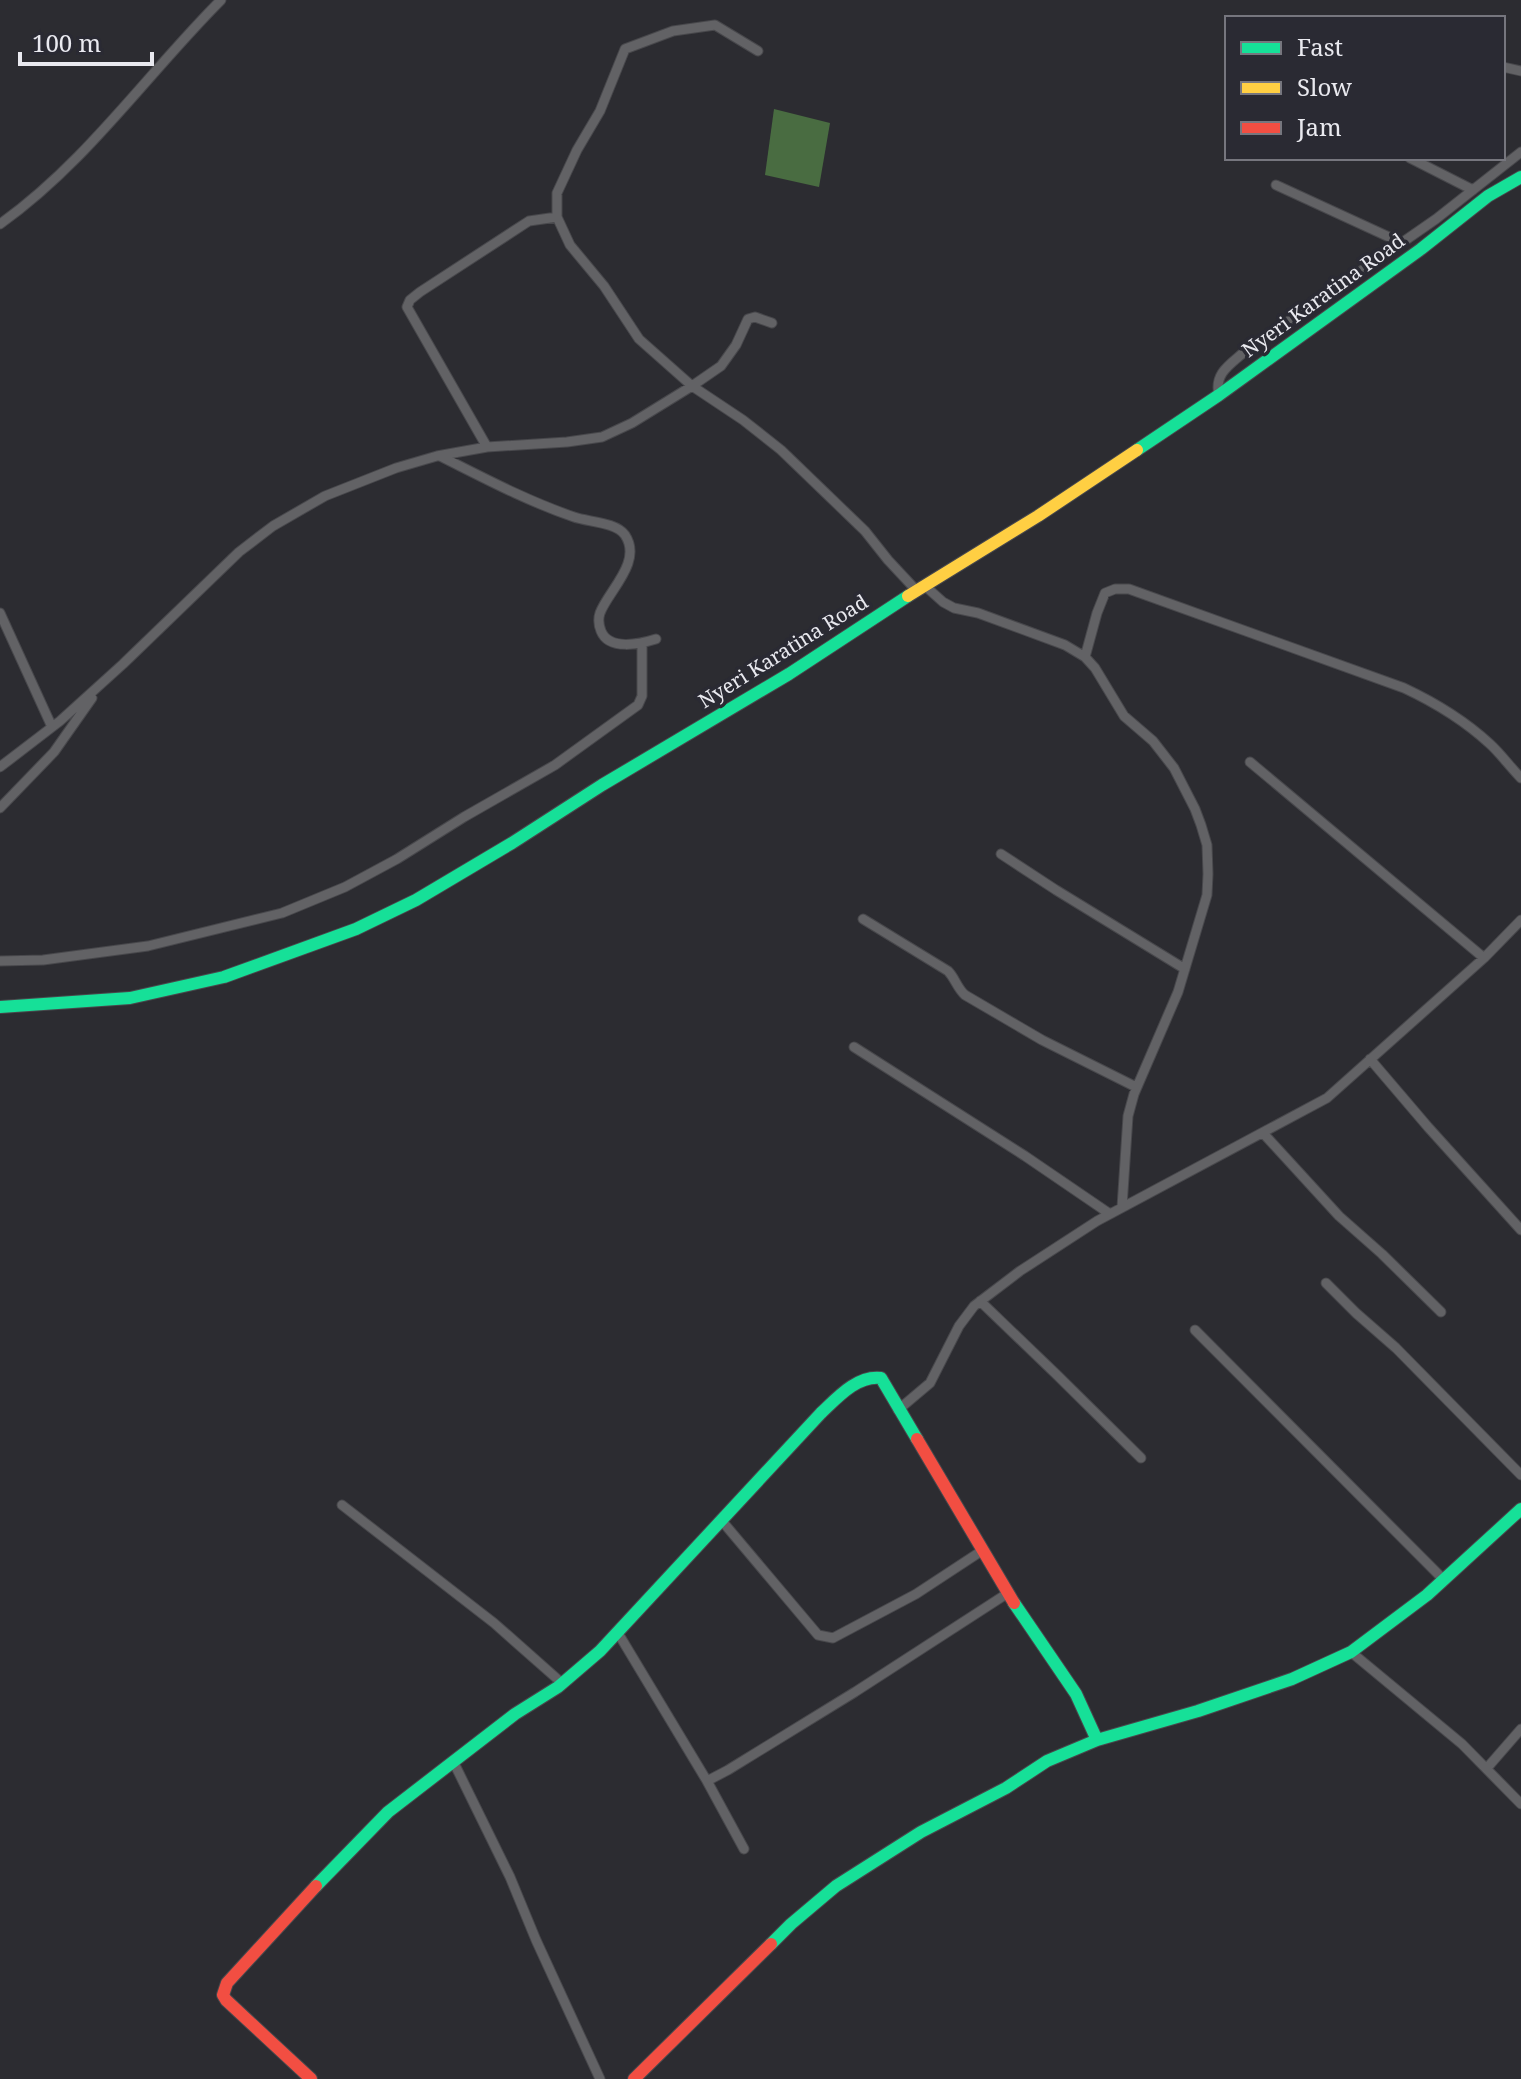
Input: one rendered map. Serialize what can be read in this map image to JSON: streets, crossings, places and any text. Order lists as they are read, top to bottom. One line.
{"streets":{"main road":["Nyeri Karatina Road"]},"legend":["Fast","Slow","Jam"],"scale_bar":"100 m"}
